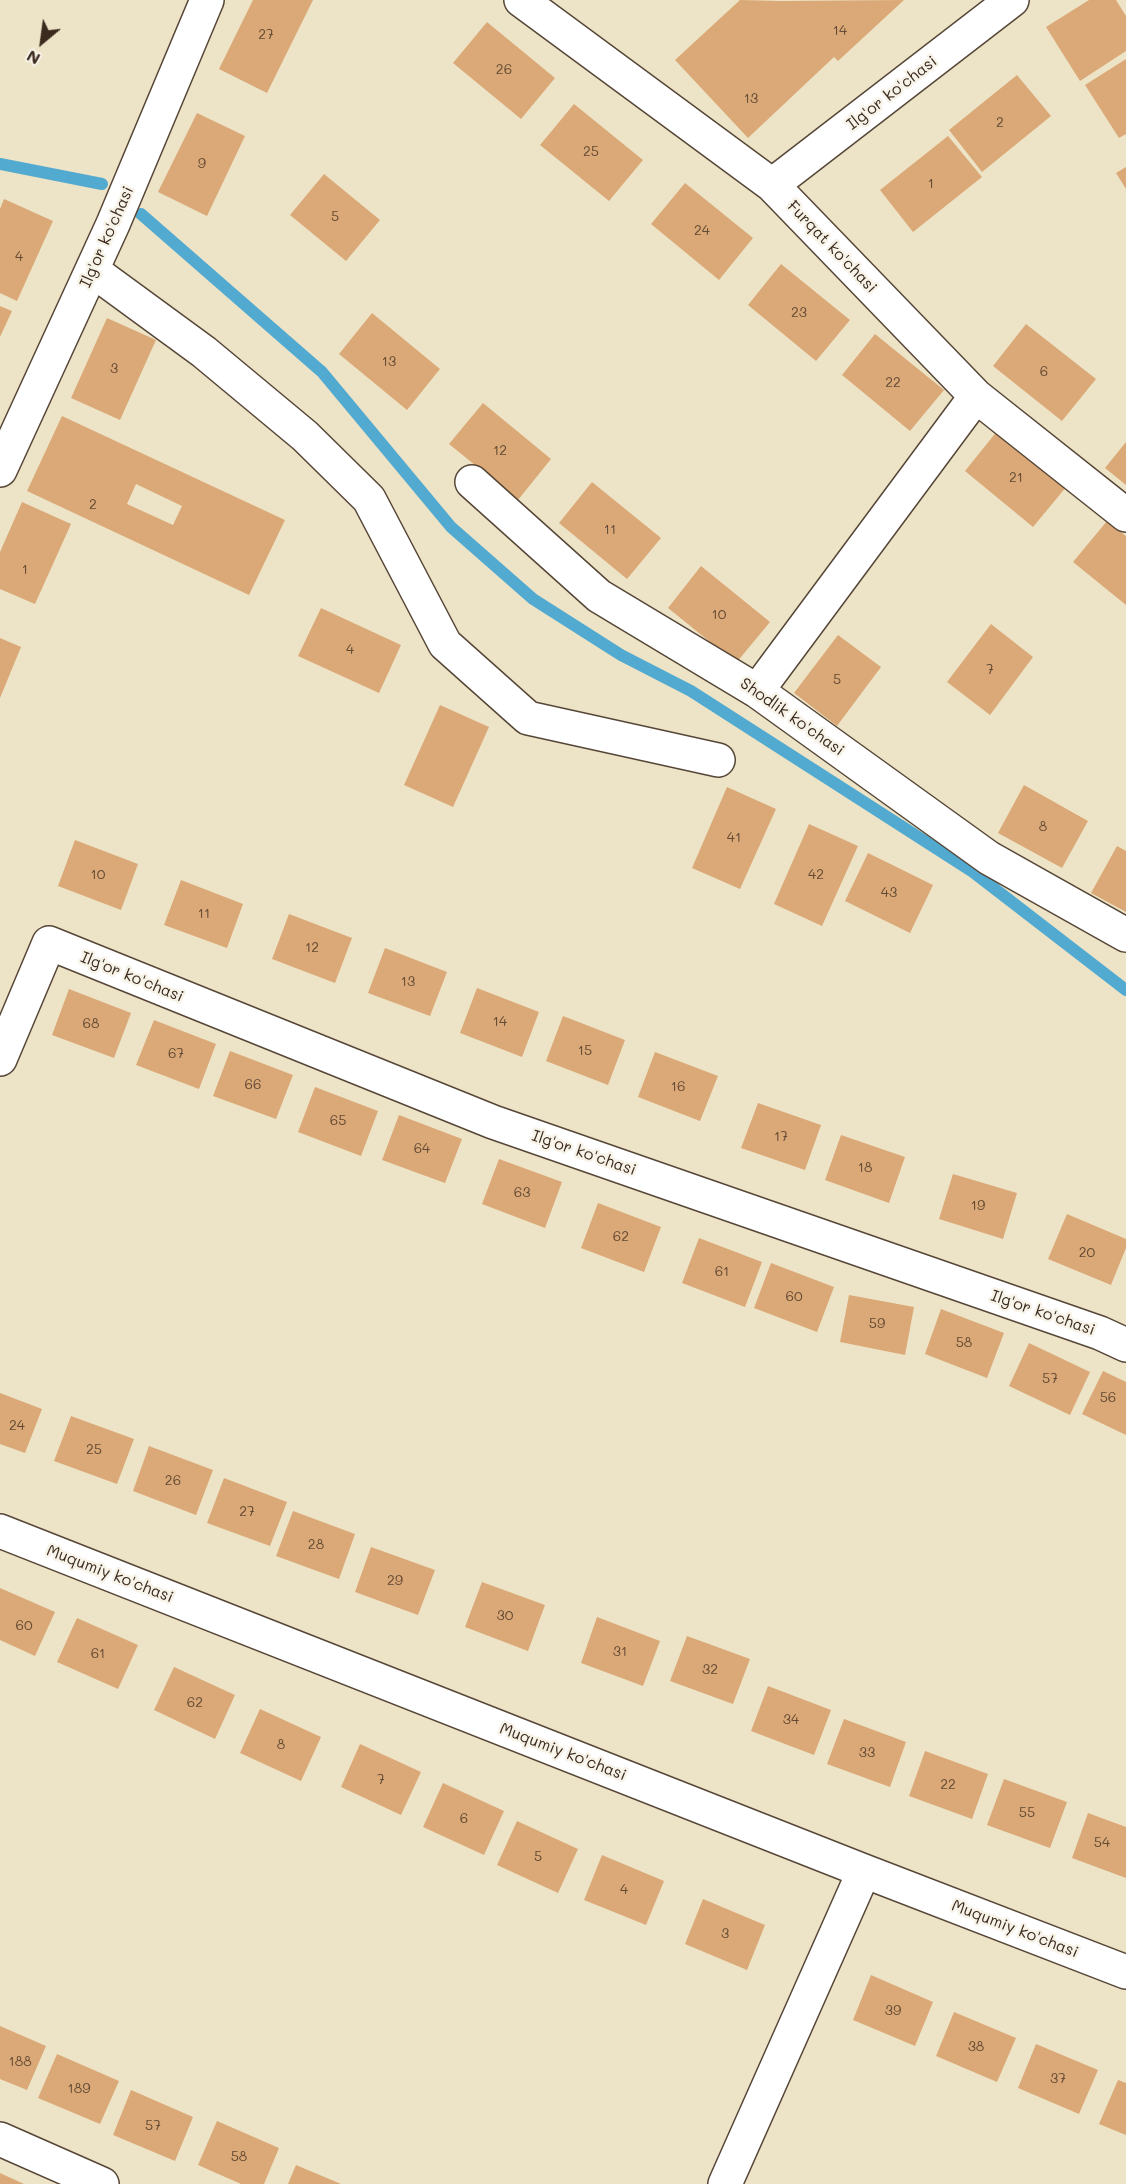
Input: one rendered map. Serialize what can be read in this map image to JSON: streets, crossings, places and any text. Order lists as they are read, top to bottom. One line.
{"streets":{"street":["Ilg'or ko'chasi","Furqat ko'chasi","Shodlik ko'chasi","Muqumiy ko'chasi"]},"crossings":[["Ilg'or ko'chasi","Furqat ko'chasi"]],"house_numbers":["14","27","26","13","2","25","9","1","5","24","4","23","13","3","6","22","12","21","2","11","1","10","4","7","5","8","41","10","42","43","11","12","13","14","68","15","67","66","16","65","17","64","18","63","19","62","20","61","60","59","58","57","56","24","25","26","27","28","29","30","60","31","61","32","62","34","8","33","7","22","55","6","54","5","4","3","39","38","188","37","189","57","58"],"north":"bottom left"}
